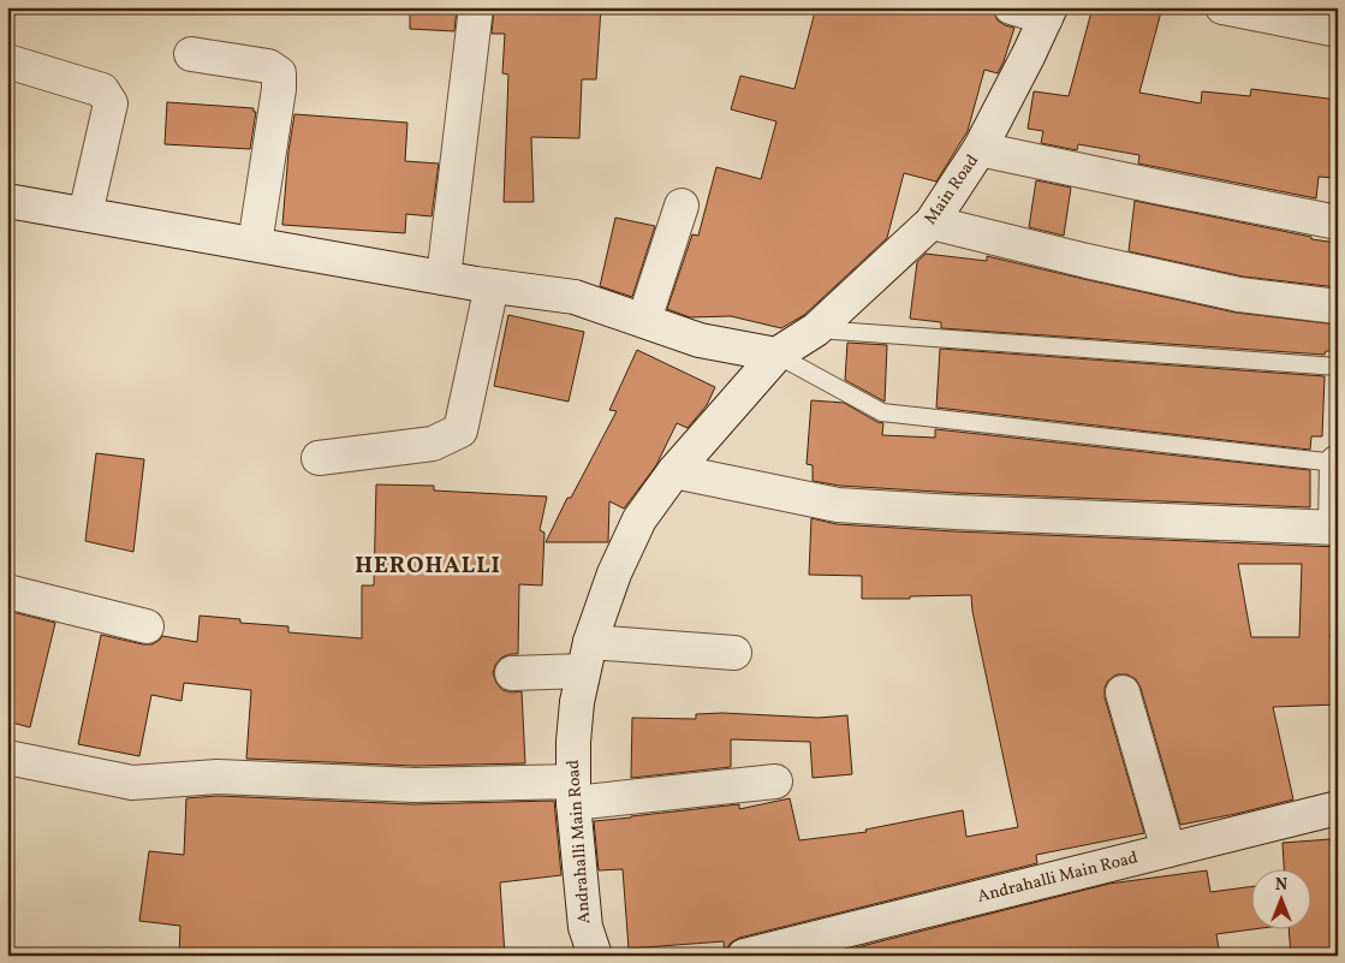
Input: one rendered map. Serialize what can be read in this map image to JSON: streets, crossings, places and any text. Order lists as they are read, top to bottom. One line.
{"streets":{"street":["Main Road","Andrahalli Main Road"]},"crossings":[["Main Road","Andrahalli Main Road"]],"districts":["HEROHALLI"],"north":"top"}
